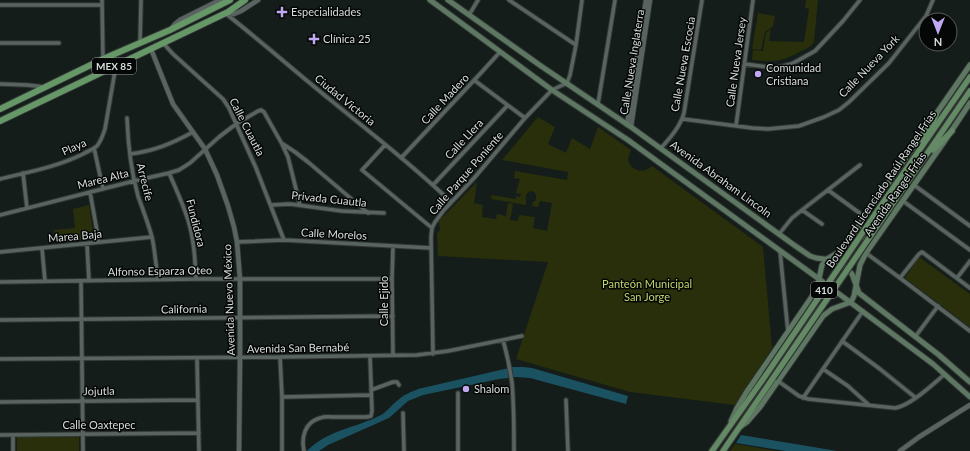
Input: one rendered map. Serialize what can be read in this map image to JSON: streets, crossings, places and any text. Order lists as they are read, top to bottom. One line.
{"streets":{"highway":["MEX 85"],"main road":["Avenida Abraham Lincoln","Boulevard Licenciado Raúl Rangel Frías","Avenida Rangel Frías","410"],"street":["Calle Nueva Inglaterra","Calle Nueva Jersey","Calle Nueva Escocia","Calle Nueva York","Calle Madero","Ciudad Victoria","Calle Cuautla","Calle Llera","Playa","Calle Parque Poniente","Marea Alta","Arrecife","Privada Cuautla","Fundidora","Calle Morelos","Marea Baja","Alfonso Esparza Oteo","Avenida Nuevo México","Calle Ejido","California","Avenida San Bernabé","Jojutla","Calle Oaxtepec"]},"crossings":[["Calle Nueva Inglaterra","Avenida Abraham Lincoln"],["Calle Nueva Jersey","Calle Nueva York"],["Calle Nueva Escocia","Calle Nueva York"],["Calle Nueva Escocia","Avenida Abraham Lincoln"],["MEX 85","Ciudad Victoria"],["MEX 85","Calle Cuautla"],["MEX 85","Playa"],["MEX 85","Avenida Nuevo México"],["Calle Madero","Ciudad Victoria"],["Ciudad Victoria","Calle Llera"],["Ciudad Victoria","Calle Parque Poniente"],["Calle Cuautla","Marea Alta"],["Calle Cuautla","Privada Cuautla"],["Calle Cuautla","Calle Morelos"],["Calle Parque Poniente","Calle Morelos"],["Calle Parque Poniente","Avenida San Bernabé"],["Marea Alta","Arrecife"],["Marea Alta","Fundidora"],["Marea Alta","Avenida Nuevo México"],["Avenida Abraham Lincoln","Avenida Rangel Frías"],["Arrecife","Marea Baja"],["Arrecife","Alfonso Esparza Oteo"],["Arrecife","Avenida Nuevo México"],["Fundidora","Alfonso Esparza Oteo"],["Calle Morelos","Avenida Nuevo México"],["Calle Morelos","Calle Ejido"],["Alfonso Esparza Oteo","Avenida Nuevo México"],["Alfonso Esparza Oteo","Calle Ejido"],["Avenida Nuevo México","California"],["Avenida Nuevo México","Avenida San Bernabé"],["Calle Ejido","California"],["Calle Ejido","Avenida San Bernabé"]],"parks":["Panteón Municipal San Jorge"],"places":{"health":["Especialidades","Clínica 25"],"other":["Comunidad Cristiana","Shalom"]},"north":"bottom"}
